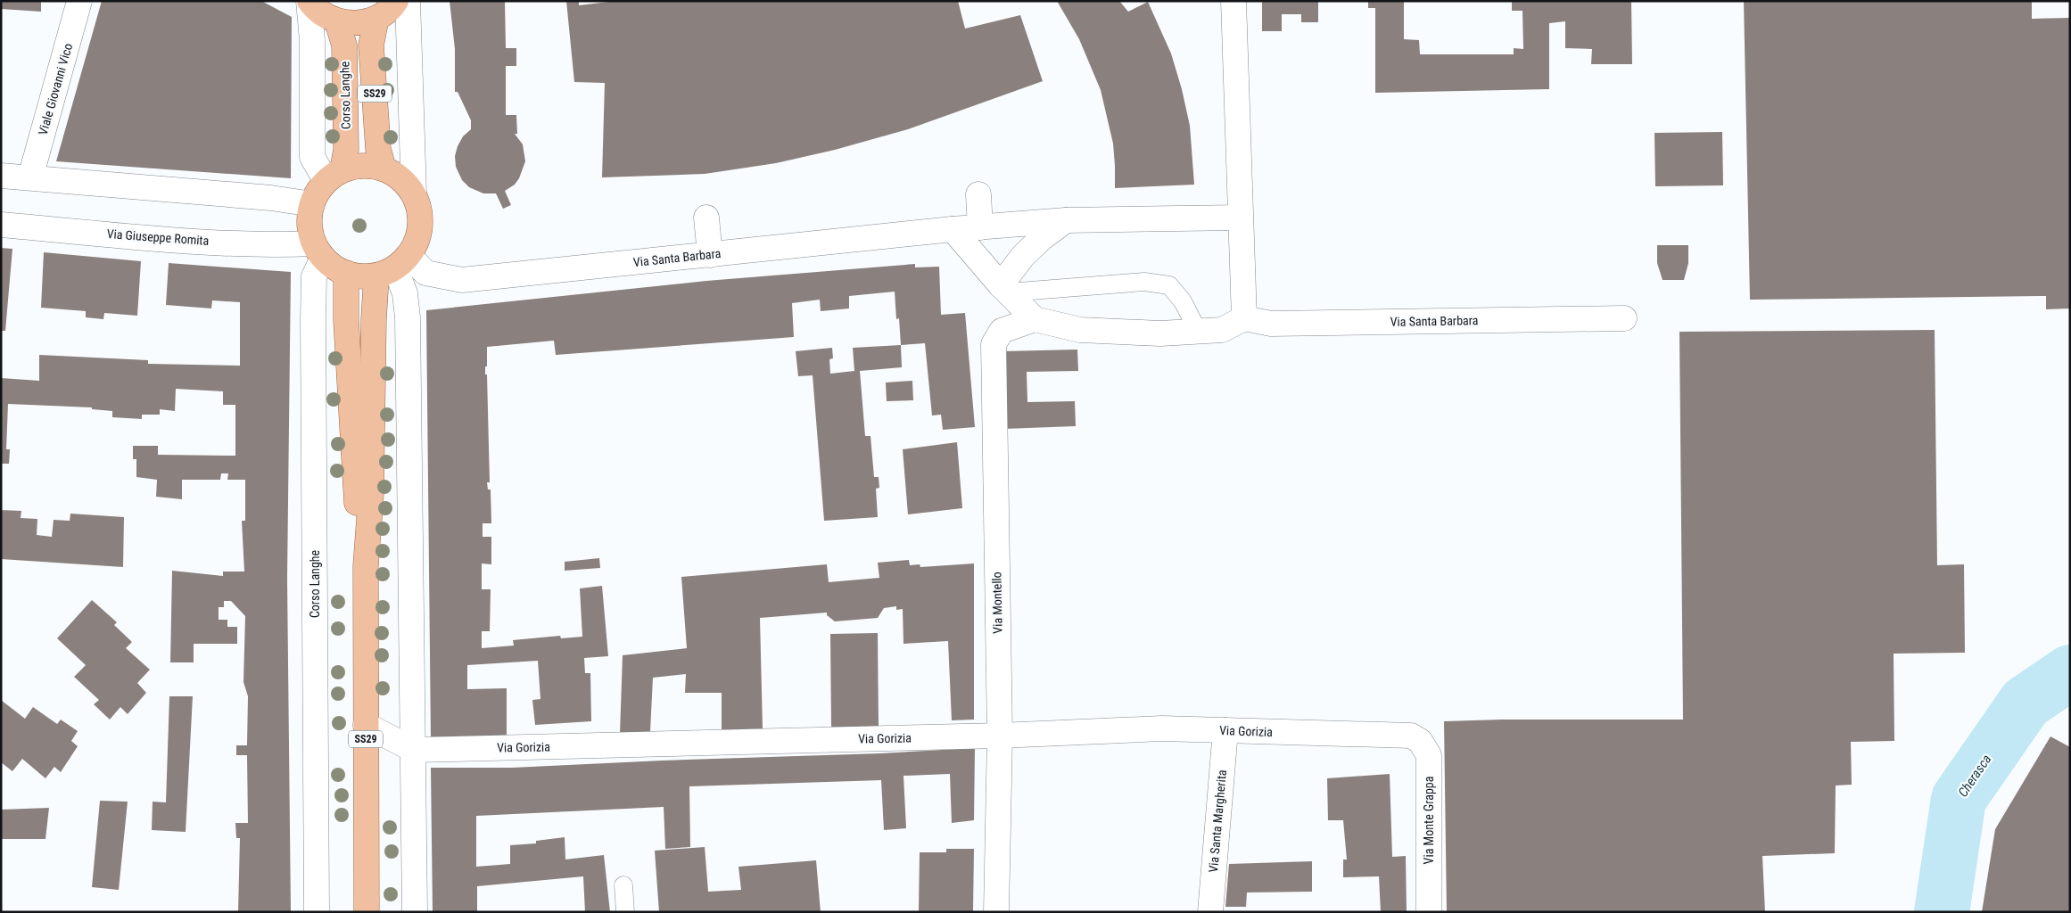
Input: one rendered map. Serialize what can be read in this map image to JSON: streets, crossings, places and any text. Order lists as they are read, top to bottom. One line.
{"streets":{"main road":["SS29","Corso Langhe"],"street":["Viale Giovanni Vico","Via Giuseppe Romita","Via Santa Barbara","Via Montello","Via Gorizia","Via Monte Grappa","Via Santa Margherita"]},"crossings":[["SS29","Corso Langhe"],["SS29","Via Giuseppe Romita"],["SS29","Via Santa Barbara"],["SS29","Via Gorizia"],["Corso Langhe","Via Giuseppe Romita"],["Corso Langhe","Via Santa Barbara"],["Via Giuseppe Romita","Via Santa Barbara"],["Via Montello","Via Gorizia"],["Via Gorizia","Via Monte Grappa"],["Via Gorizia","Via Santa Margherita"]],"water":["Cherasca"]}
